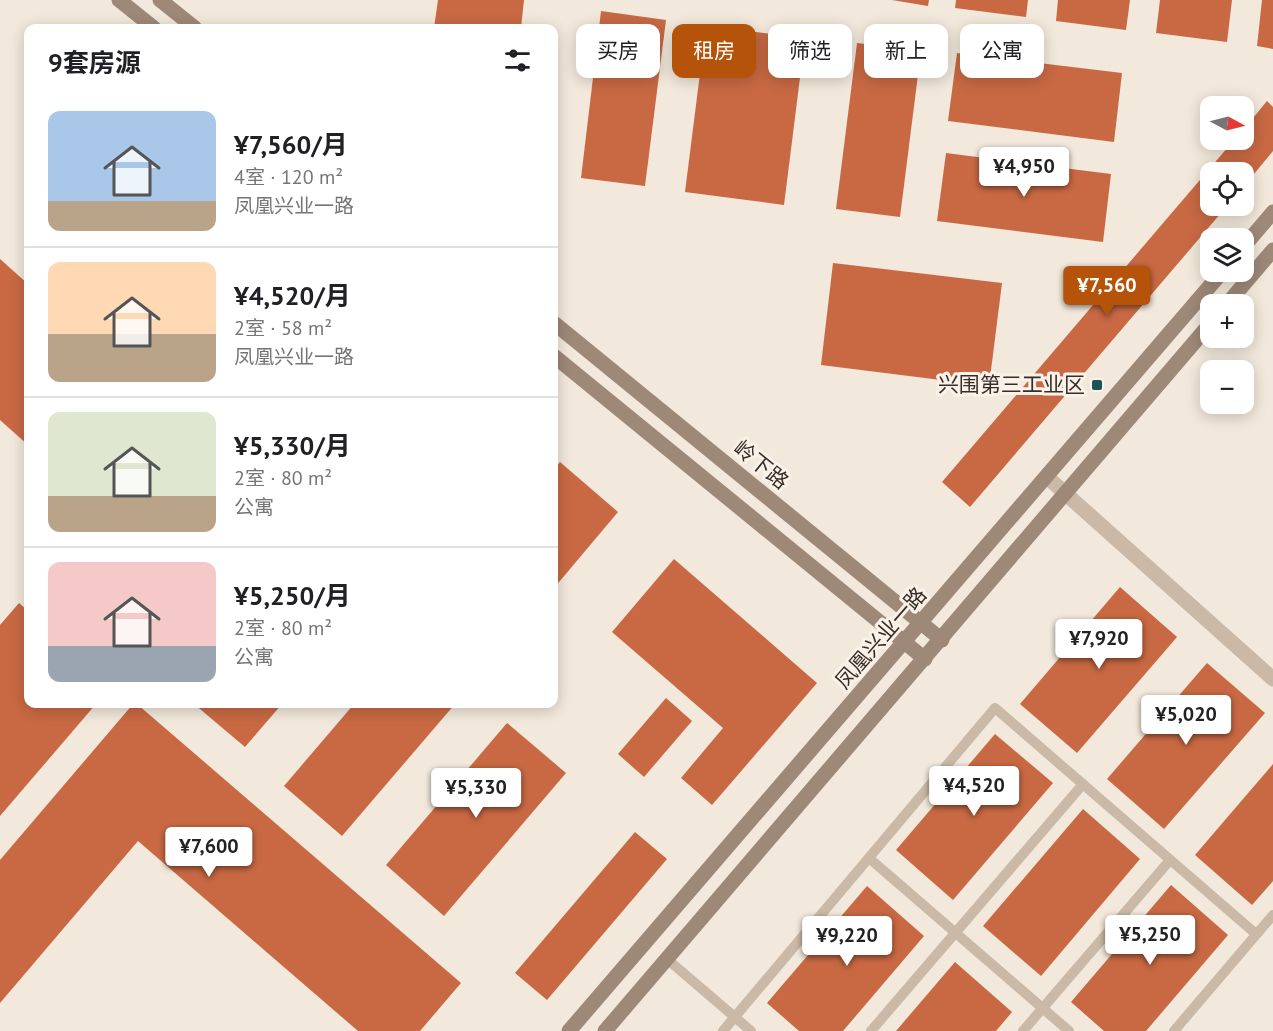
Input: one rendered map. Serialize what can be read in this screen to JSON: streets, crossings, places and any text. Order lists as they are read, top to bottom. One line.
{"streets":{"street":["岭下路","凤凰兴业一路"]},"crossings":[["岭下路","凤凰兴业一路"]],"places":{"transit":["兴围第三工业区"]},"north":"right","page":{"chip":["买房","租房","筛选","新上","公寓"],"heading":"9套房源","map_buttons":["+","−"],"list":[{"name":"¥7,560/月","note":"4室 · 120 m² · 凤凰兴业一路"},{"name":"¥4,520/月","note":"2室 · 58 m² · 凤凰兴业一路"},{"name":"¥5,330/月","note":"2室 · 80 m² · 公寓"},{"name":"¥5,250/月","note":"2室 · 80 m² · 公寓"}],"price":["¥4,950","¥7,560","¥7,920","¥5,020","¥4,520","¥5,330","¥7,600","¥5,250","¥9,220"]}}
